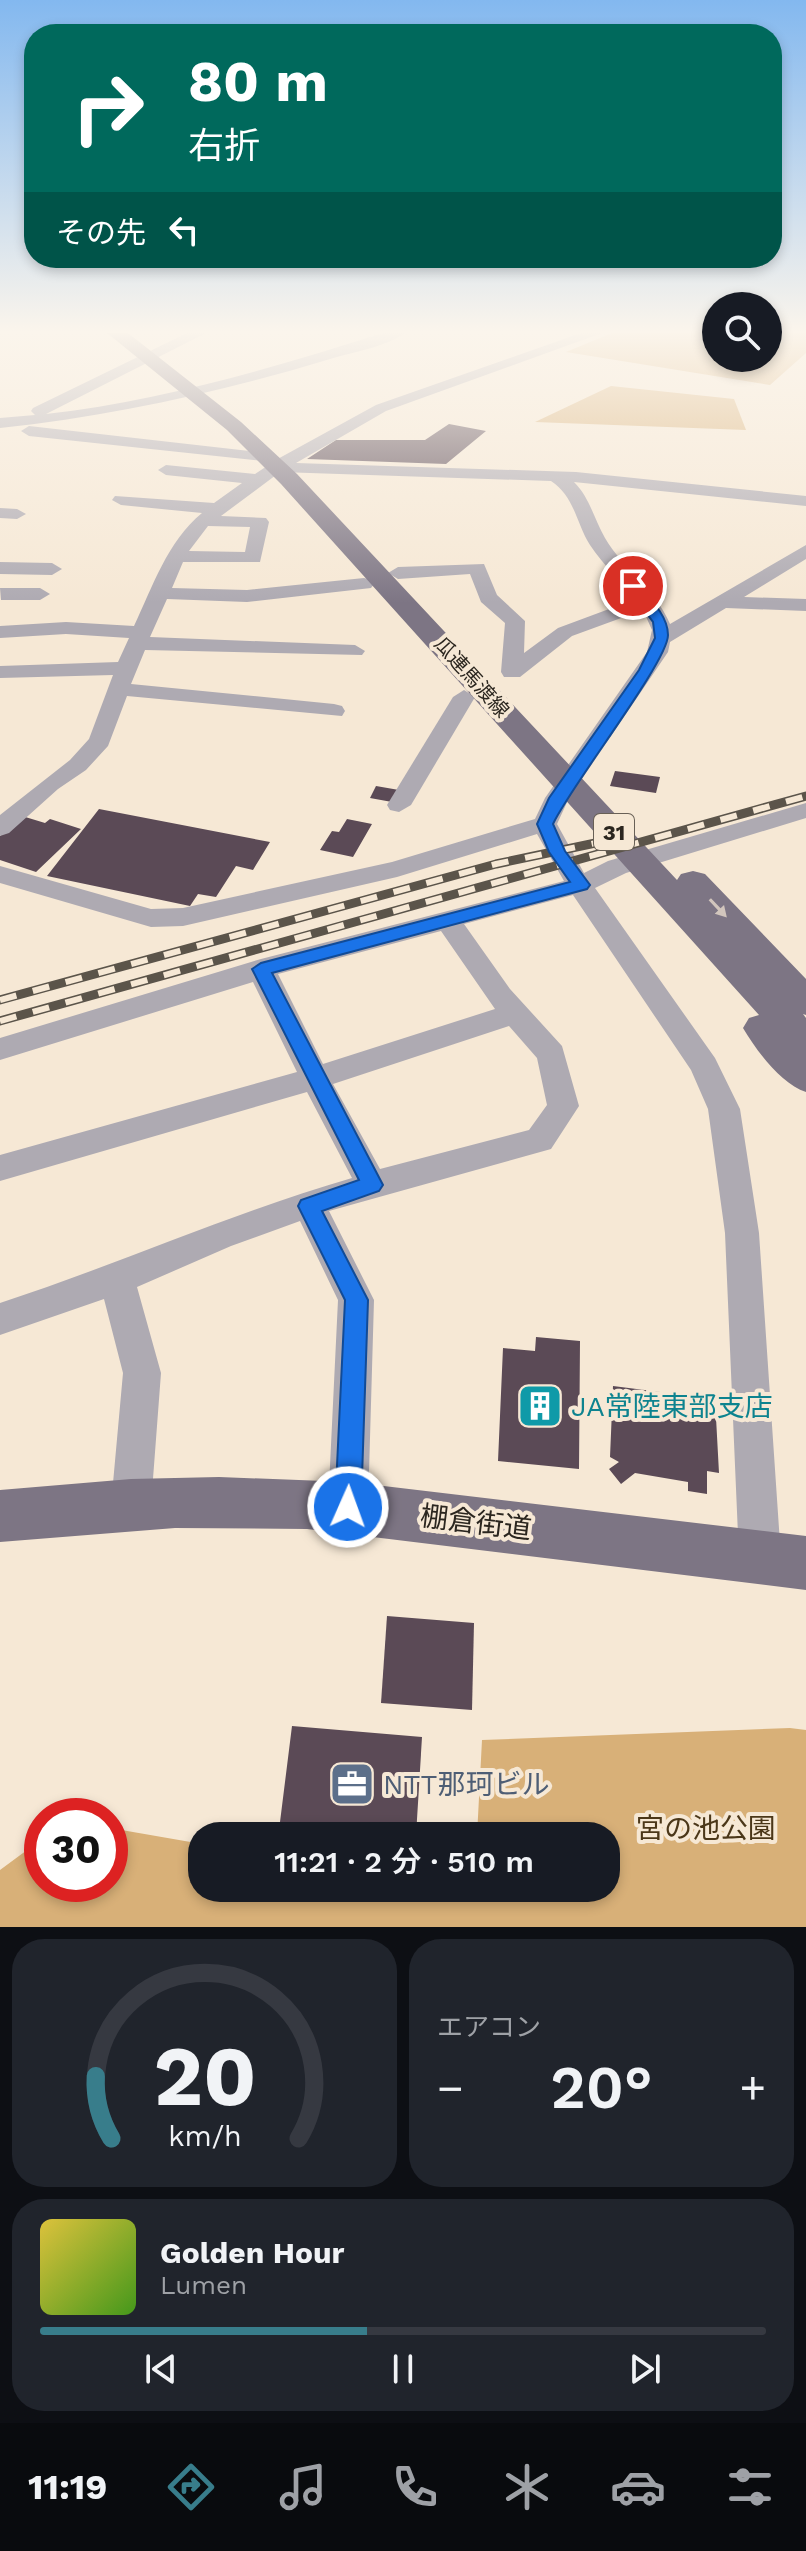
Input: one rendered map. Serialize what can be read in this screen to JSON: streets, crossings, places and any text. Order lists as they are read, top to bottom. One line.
{"streets":{"main road":["瓜連馬渡線","31","棚倉街道"]},"parks":["宮の池公園"],"places":{"building":["JA常陸東部支店"],"office":["NTT那珂ビル"]},"page":{"turn":["80 m","右折"],"then":"その先","limit":"30","trip":"11:21 · 2 分 · 510 m","tile":"エアコン","heat":["−","20°","+"],"song":["Golden Hour","Lumen"],"tabs":"11:19","gauge":["20","km/h"]}}
